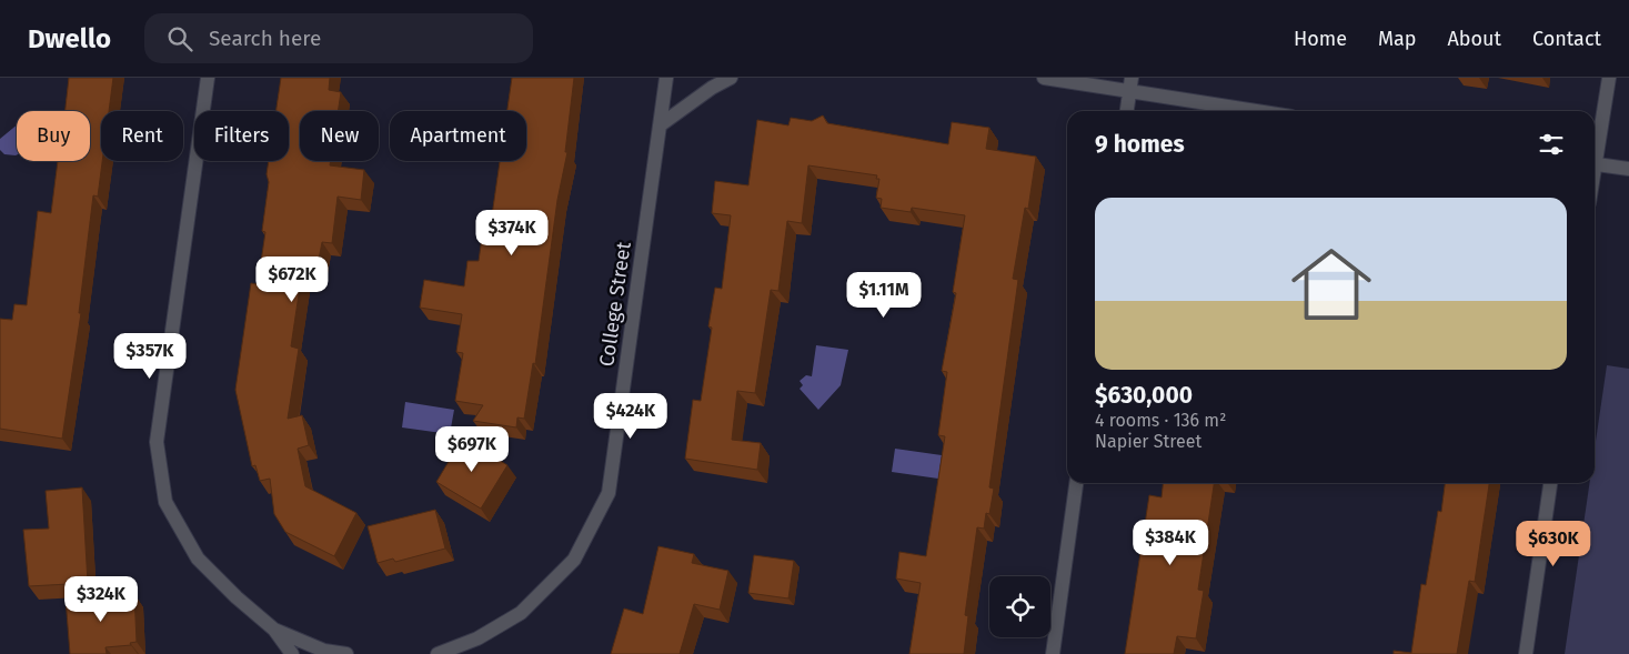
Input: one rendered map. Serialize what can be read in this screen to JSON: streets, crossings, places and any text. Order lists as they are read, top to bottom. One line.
{"streets":{"street":["College Street"]},"page":{"header":"Dwello","search":"Search here","nav":["Home","Map","About","Contact"],"chip":["Buy","Rent","Filters","New","Apartment"],"heading":"9 homes","list":[{"name":"$630,000","note":"4 rooms · 136 m² · Napier Street"}],"price":["$374K","$672K","$1.11M","$357K","$424K","$697K","$384K","$630K","$324K"]}}
